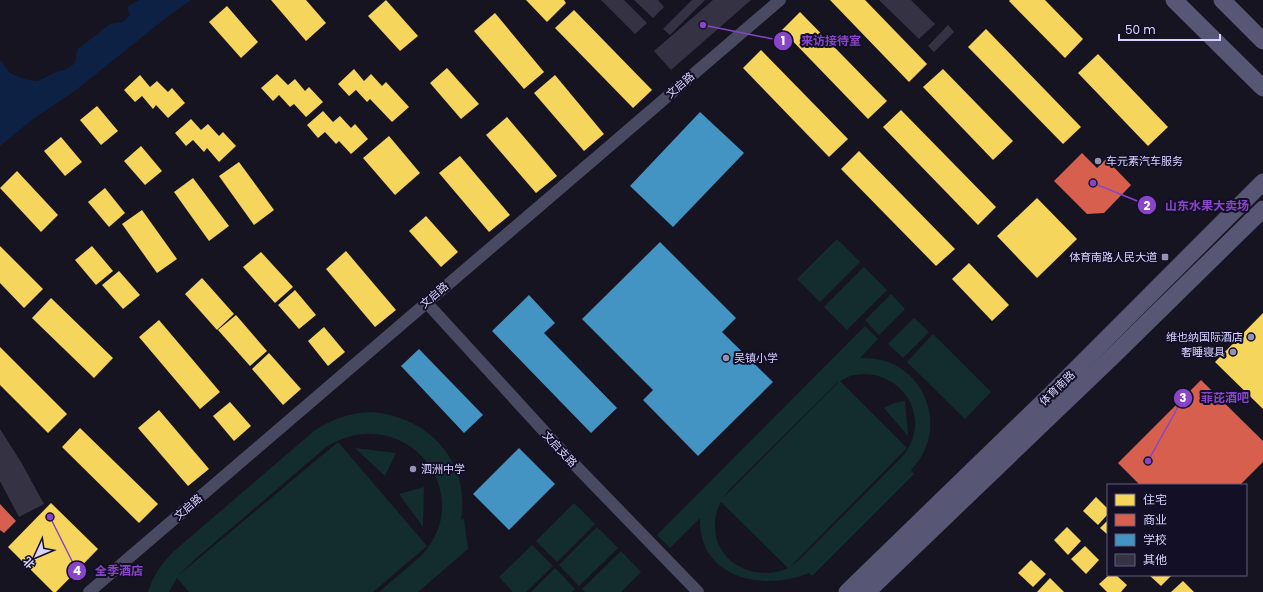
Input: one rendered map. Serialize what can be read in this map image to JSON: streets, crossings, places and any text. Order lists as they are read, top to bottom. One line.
{"streets":{"main road":["体育南路"],"street":["文启路","文启支路"]},"crossings":[["文启路","文启支路"]],"places":{"other":["来访接待室","车元素汽车服务","山东水果大卖场","维也纳国际酒店","奢睡寝具","吴镇小学","菲芘酒吧","泗洲中学","全季酒店"],"transit":["体育南路人民大道"]},"legend":["住宅","商业","学校","其他"],"scale_bar":"50 m","north":"bottom left"}
